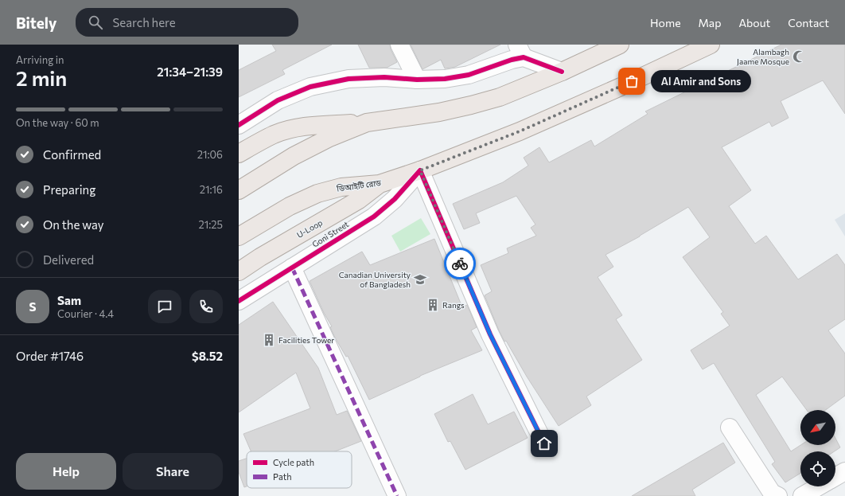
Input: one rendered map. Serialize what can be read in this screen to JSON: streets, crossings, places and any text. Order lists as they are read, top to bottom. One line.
{"streets":{"main road":["ডিআইটি রোড","U-Loop"],"street":["Goni Street"]},"crossings":[["ডিআইটি রোড","U-Loop"],["ডিআইটি রোড","Goni Street"]],"places":{"mosque":["Alambagh Jaame Mosque"],"other":["Al Amir and Sons"],"school or university":["Canadian University of Bangladesh"],"building":["Rangs","Facilities Tower"]},"legend":["Cycle path","Path"],"north":"bottom left","page":{"header":"Bitely","search":"Search here","nav":["Home","Map","About","Contact"],"heading":["2 min","Arriving in","21:34–21:39"],"panel":["Sam","Courier · 4.4","Order #1746","$8.52"],"bubble":"Al Amir and Sons","bar":"On the way · 60 m","list":[["Confirmed","21:06"],["Preparing","21:16"],["On the way","21:25"],"Delivered"],"round":"S","buttons":["Help","Share"]}}
